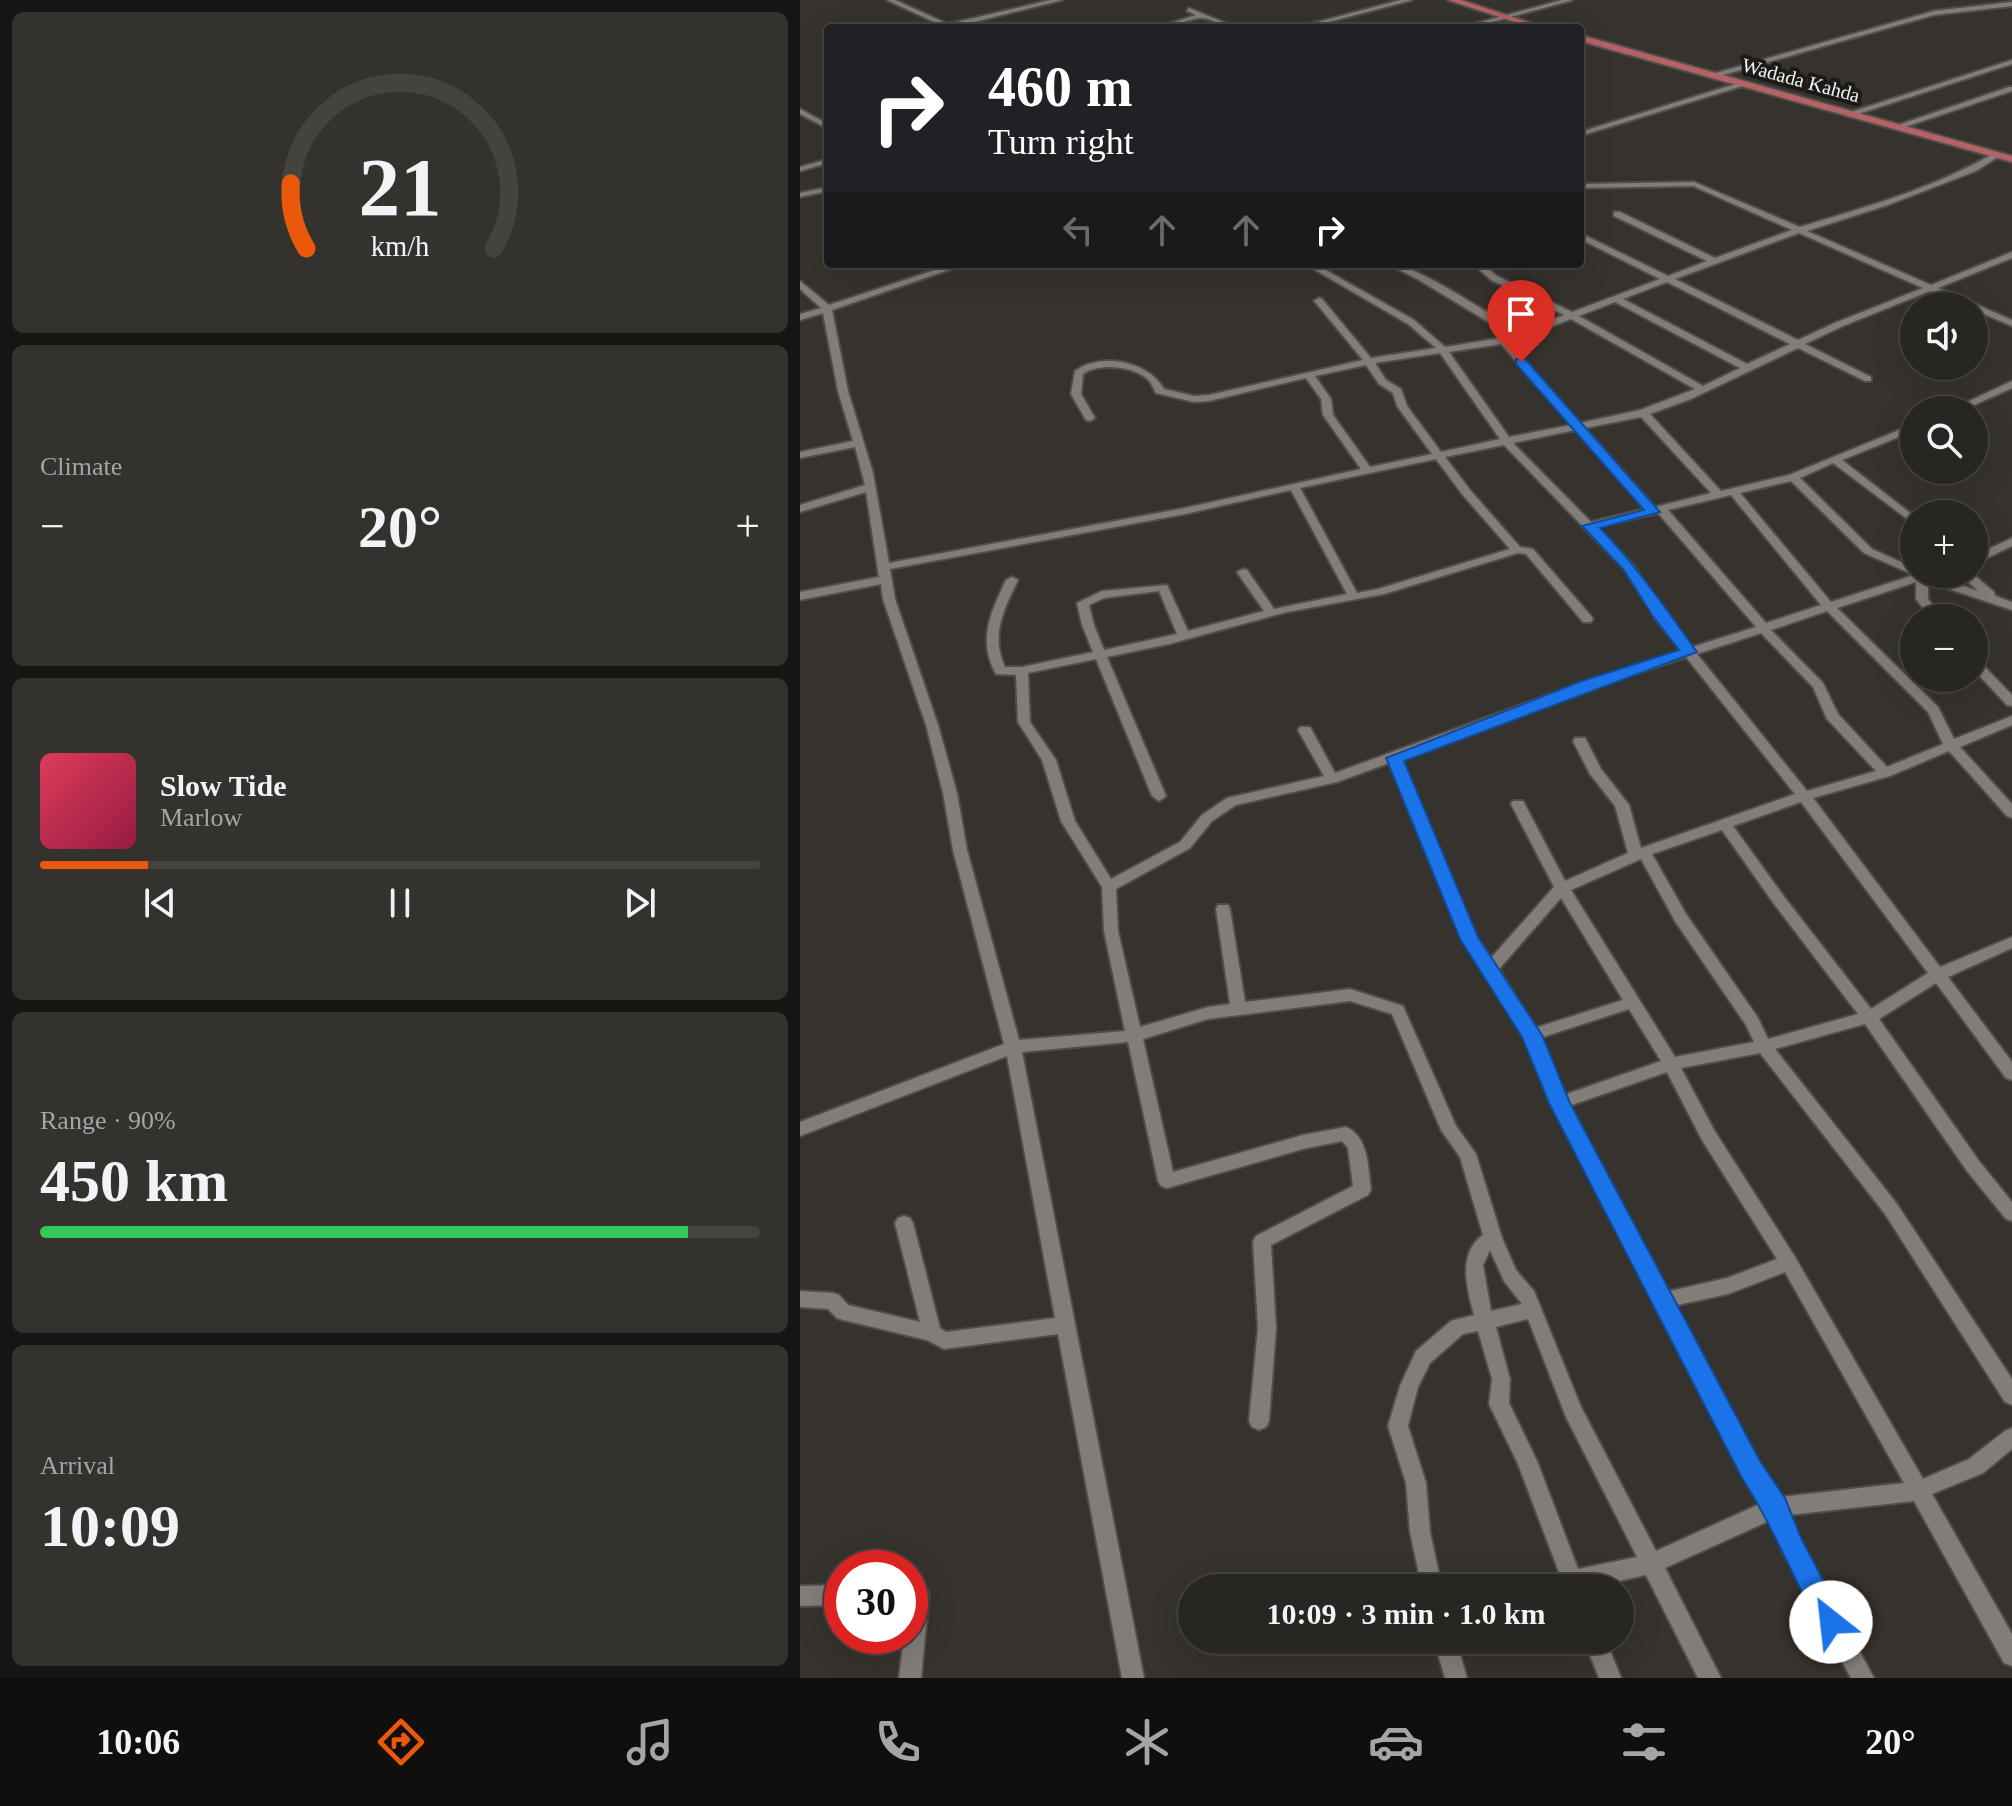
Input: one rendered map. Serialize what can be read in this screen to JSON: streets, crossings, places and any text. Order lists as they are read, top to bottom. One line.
{"streets":{"main road":["Wadada Kahda"]},"page":{"turn":["460 m","Turn right"],"map_buttons":["+","−"],"tile":["Climate",["Range · 90%","450 km"],["Arrival","10:09"]],"heat":["−","20°","+"],"song":["Slow Tide","Marlow"],"limit":"30","trip":"10:09 · 3 min · 1.0 km","tabs":["10:06","20°"],"gauge":["21","km/h"]}}
